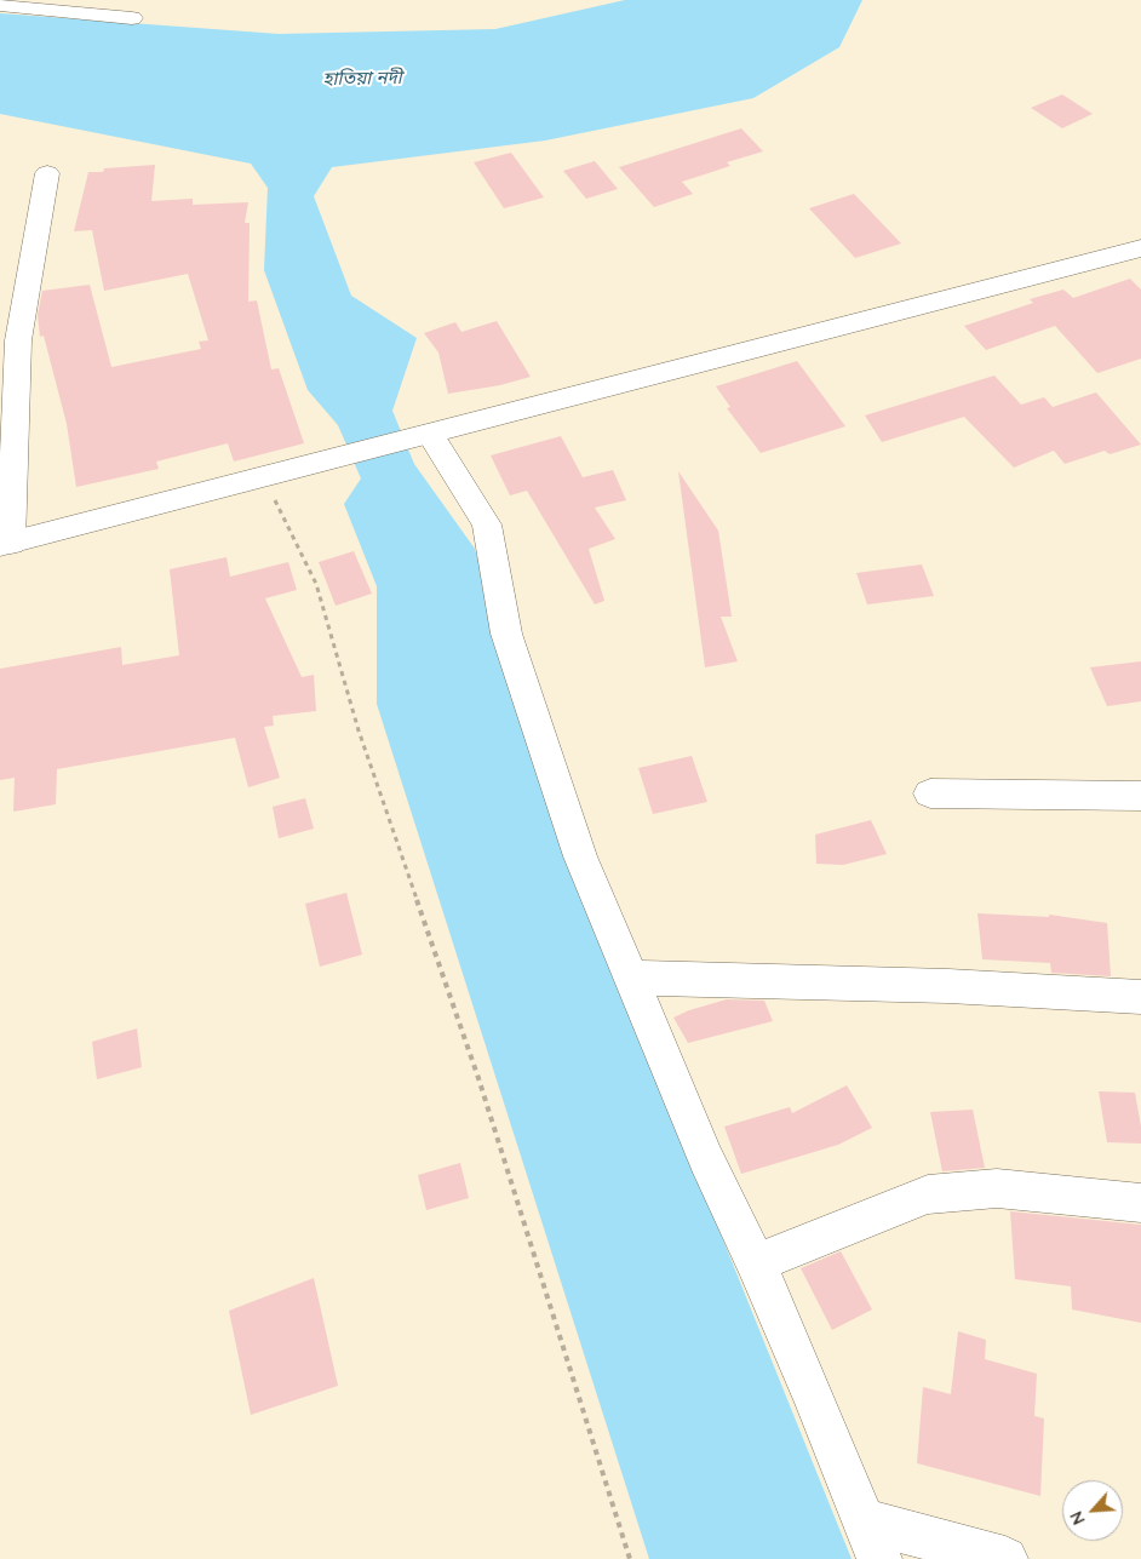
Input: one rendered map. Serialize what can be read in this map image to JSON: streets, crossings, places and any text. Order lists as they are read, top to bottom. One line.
{"water":["হাতিয়া নদী"],"north":"bottom left"}
